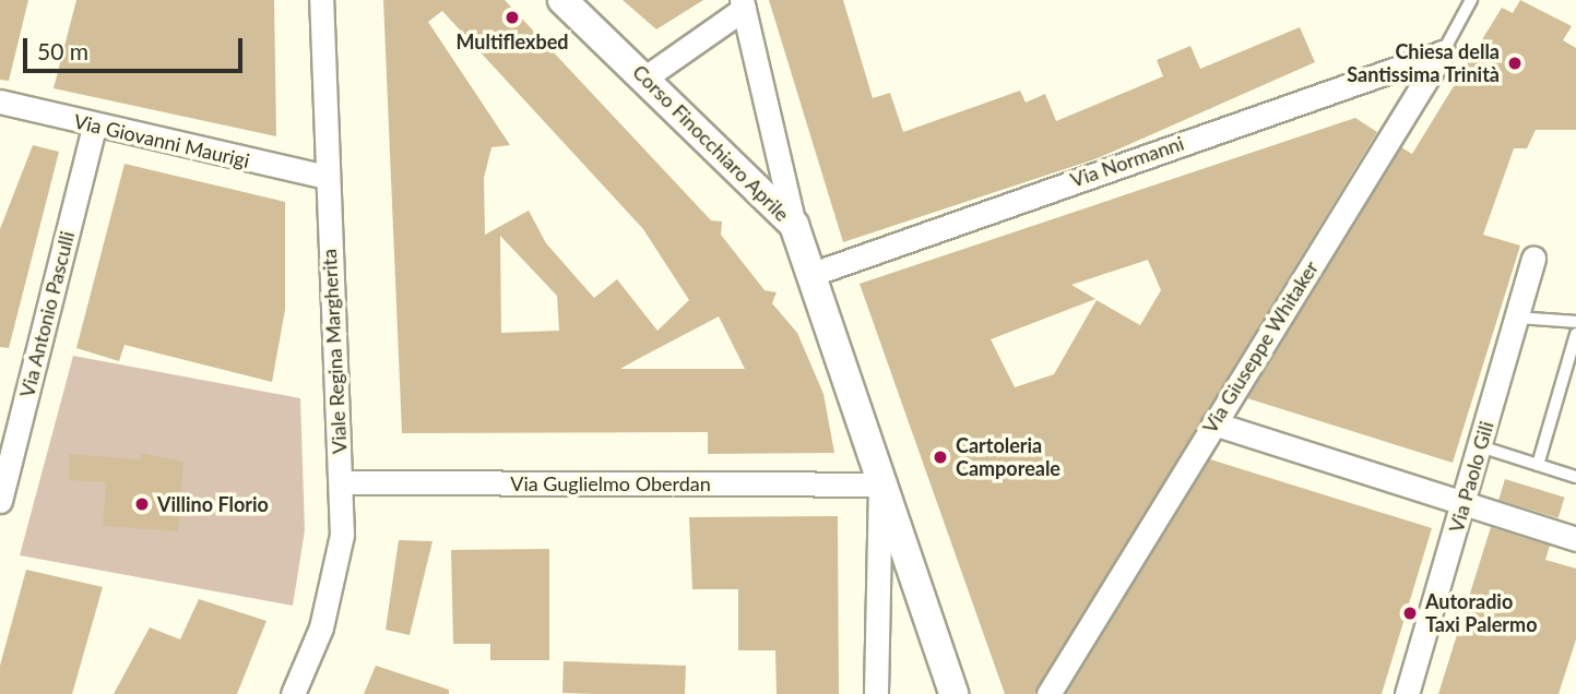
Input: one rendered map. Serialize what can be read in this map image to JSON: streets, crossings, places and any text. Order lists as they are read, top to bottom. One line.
{"streets":{"street":["Via Giovanni Maurigi","Corso Finocchiaro Aprile","Via Normanni","Via Antonio Pasculli","Via Giuseppe Whitaker","Viale Regina Margherita","Via Paolo Gili","Via Guglielmo Oberdan"]},"crossings":[["Via Giovanni Maurigi","Via Antonio Pasculli"],["Via Giovanni Maurigi","Viale Regina Margherita"],["Corso Finocchiaro Aprile","Via Normanni"],["Corso Finocchiaro Aprile","Via Guglielmo Oberdan"],["Via Normanni","Via Giuseppe Whitaker"],["Viale Regina Margherita","Via Guglielmo Oberdan"]],"places":["Multiflexbed","Chiesa della Santissima Trinità","Cartoleria Camporeale","Villino Florio","Autoradio Taxi Palermo"],"scale_bar":"50 m"}
